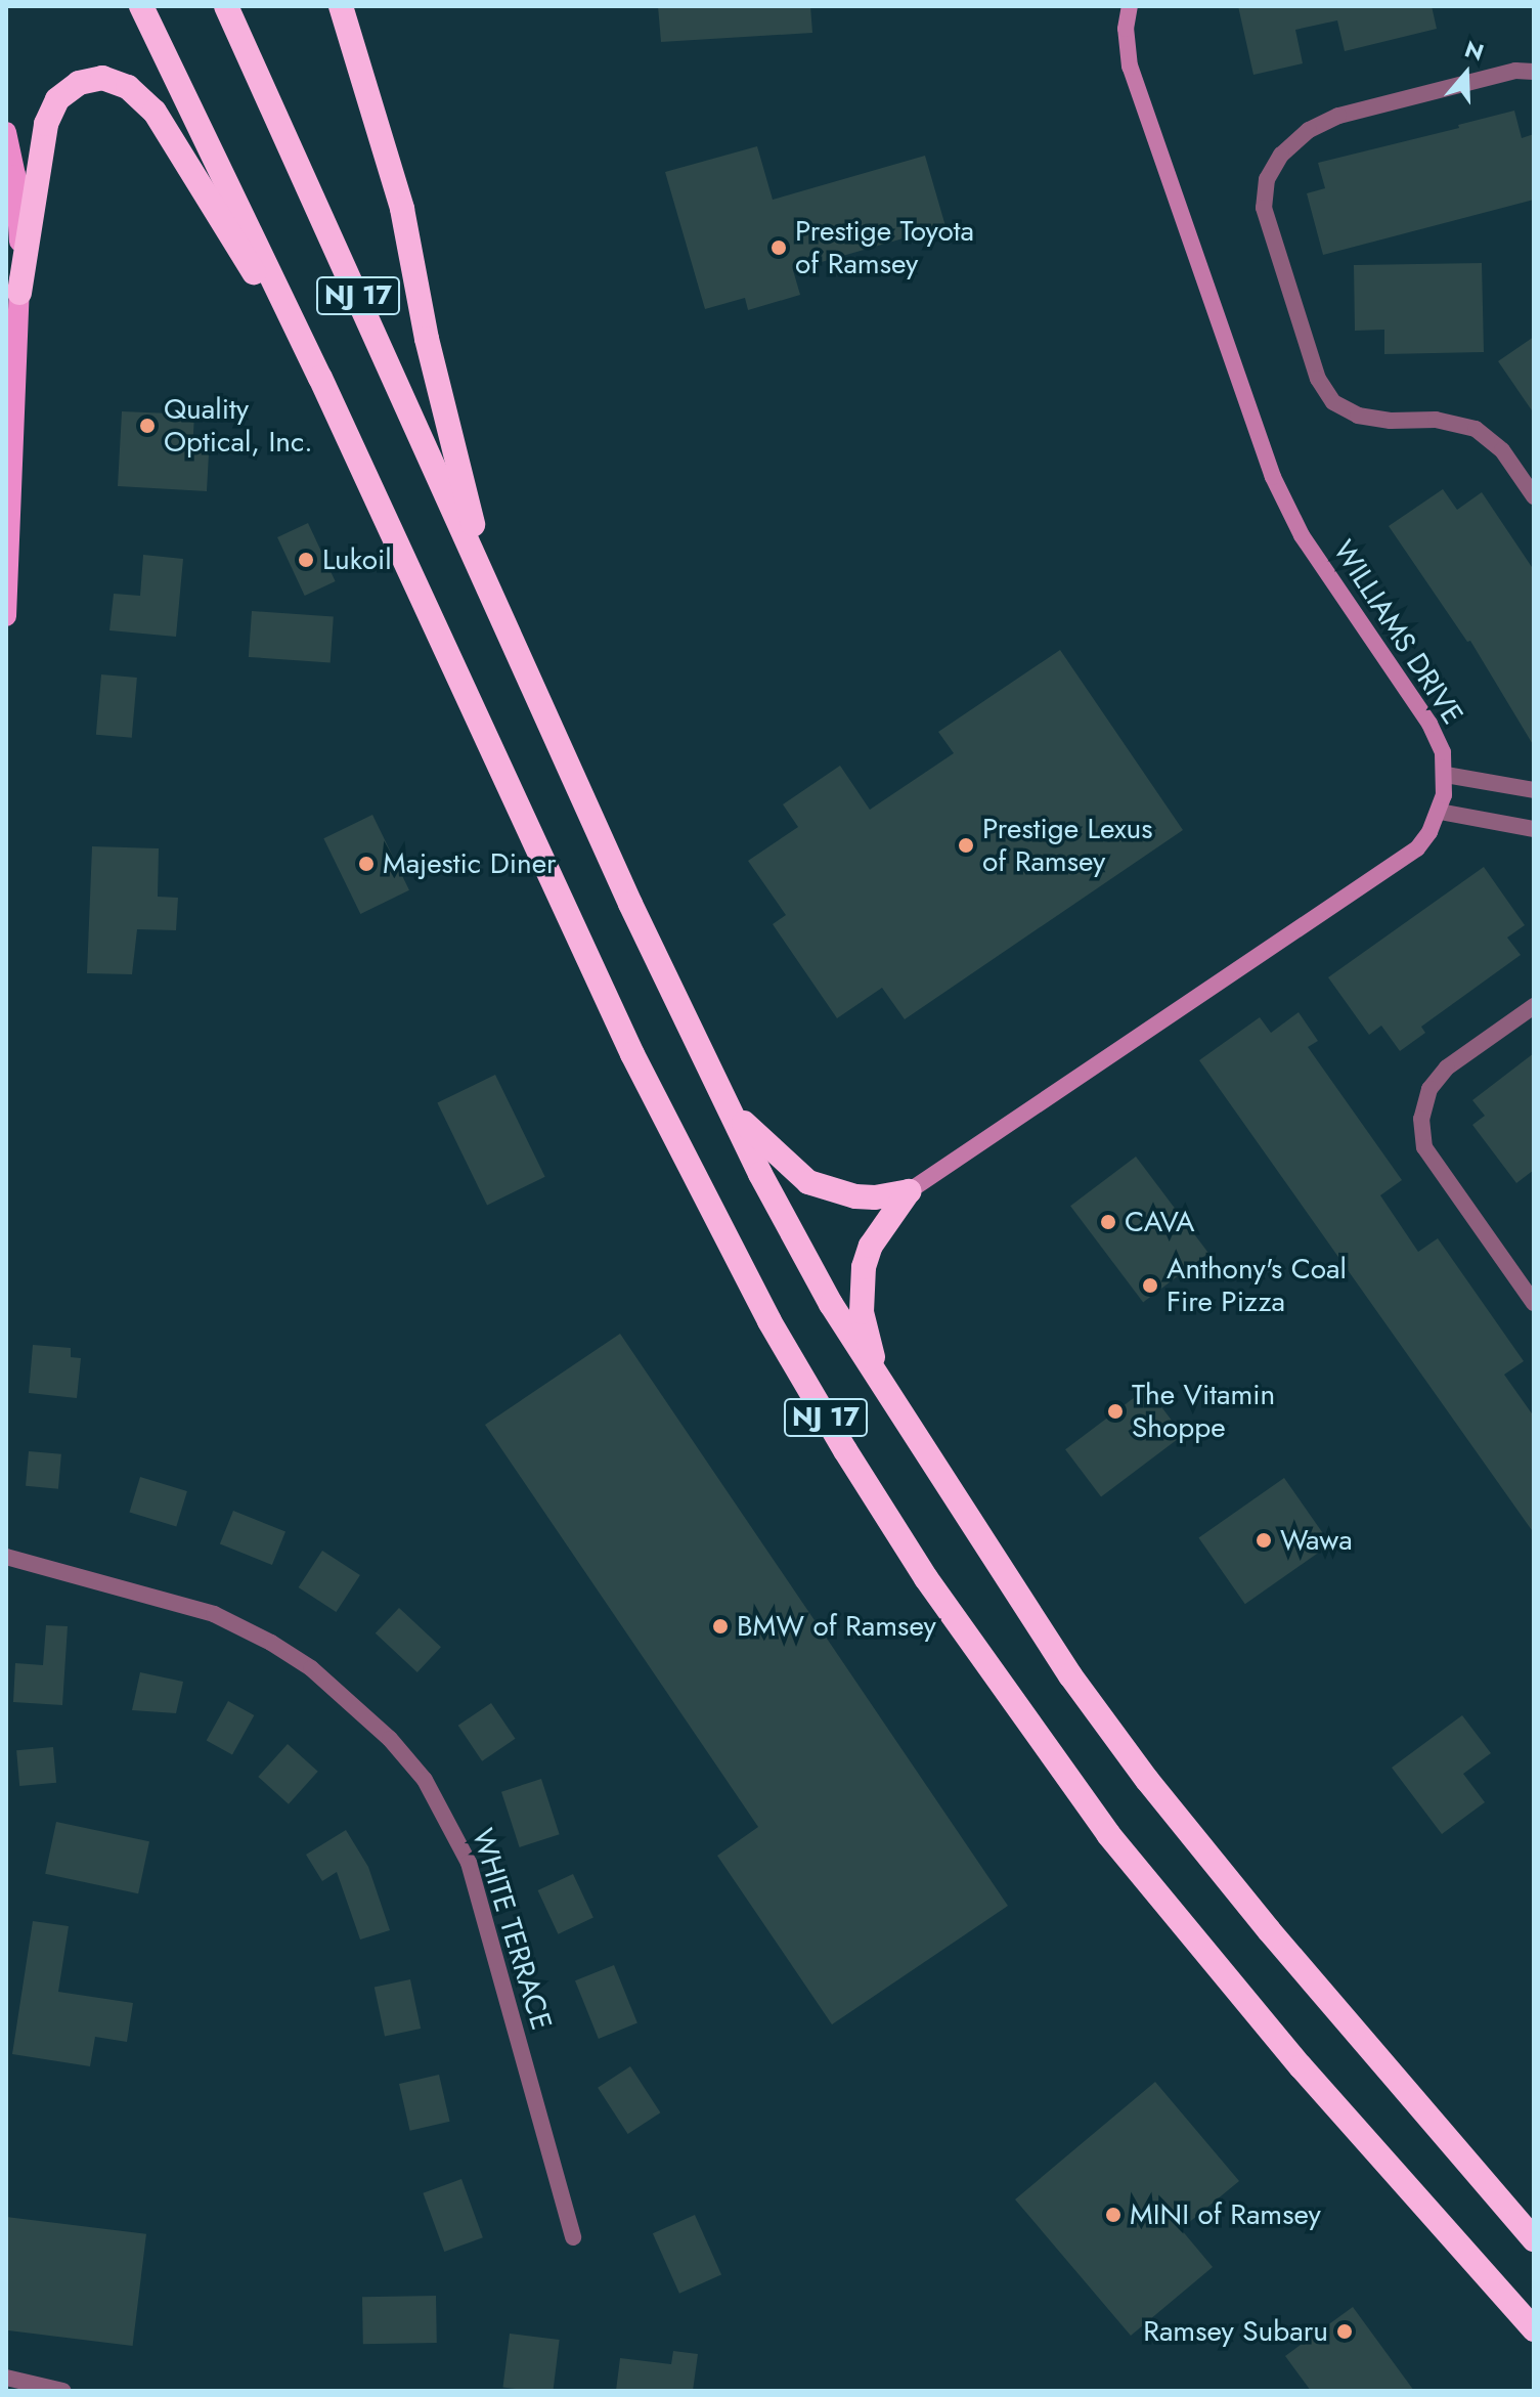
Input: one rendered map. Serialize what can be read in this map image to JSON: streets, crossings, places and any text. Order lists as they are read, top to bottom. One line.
{"streets":{"highway":["NJ 17"],"street":["WILLIAMS DRIVE","WHITE TERRACE"]},"places":["Prestige Toyota of Ramsey","Quality Optical, Inc.","Lukoil","Prestige Lexus of Ramsey","Majestic Diner","CAVA","Anthony's Coal Fire Pizza","The Vitamin Shoppe","Wawa","BMW of Ramsey","MINI of Ramsey","Ramsey Subaru"],"north":"top"}
